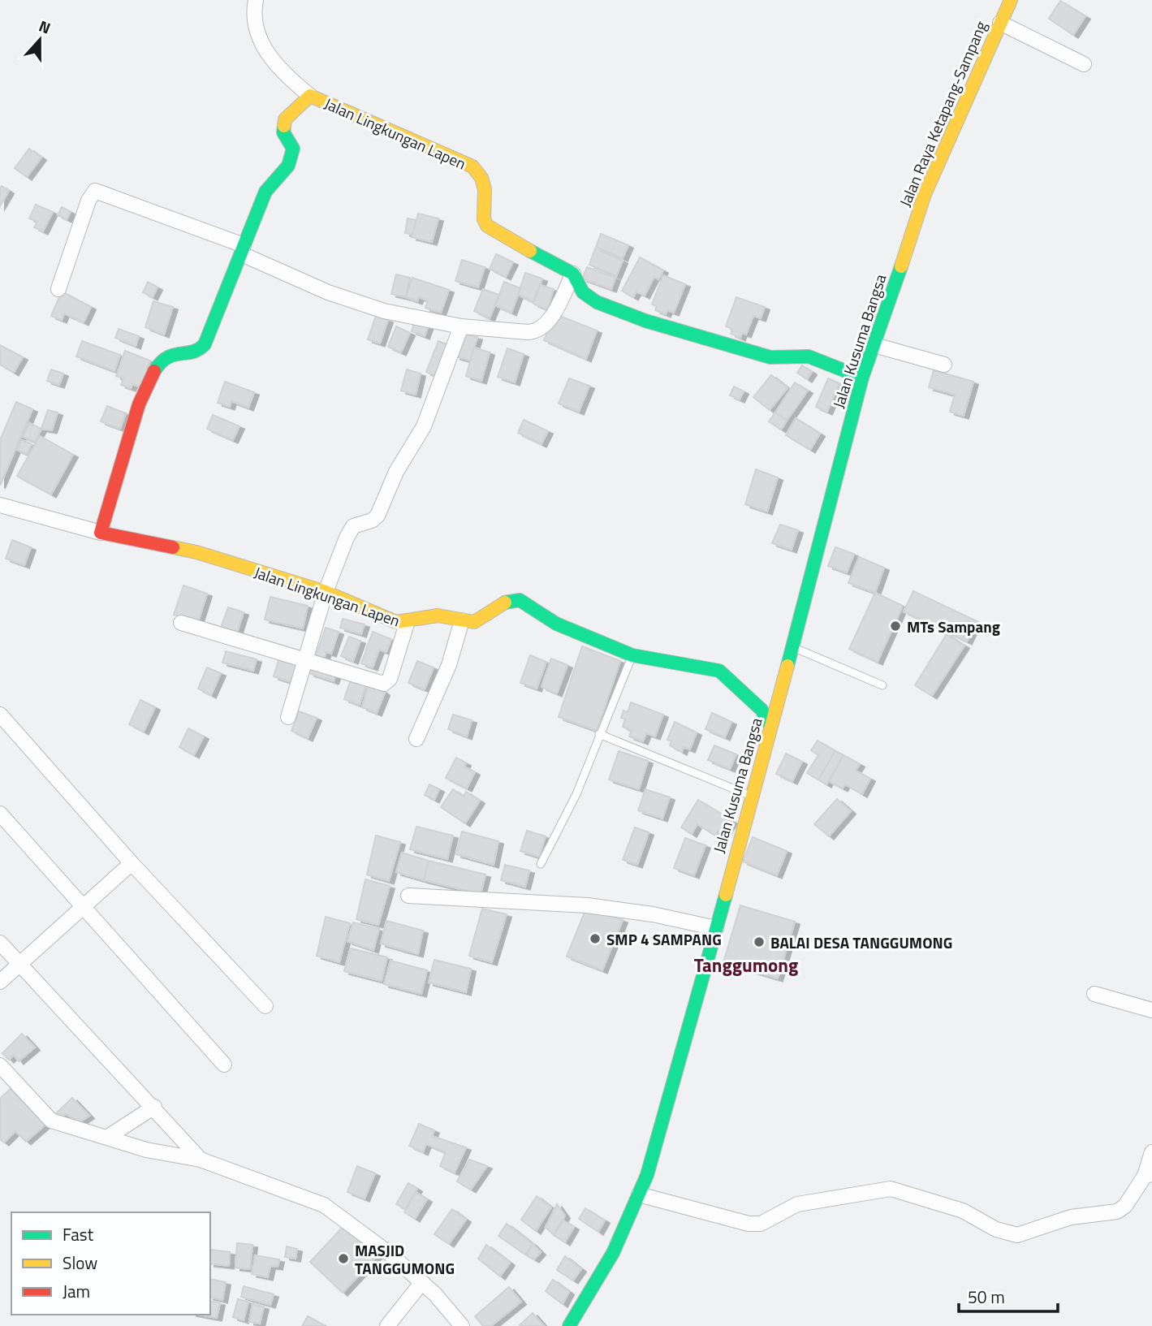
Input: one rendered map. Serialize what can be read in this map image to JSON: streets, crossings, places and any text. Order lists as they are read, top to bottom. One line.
{"streets":{"street":["Jalan Raya Ketapang-Sampang","Jalan Lingkungan Lapen","Jalan Kusuma Bangsa"]},"crossings":[["Jalan Raya Ketapang-Sampang","Jalan Kusuma Bangsa"],["Jalan Lingkungan Lapen","Jalan Kusuma Bangsa"]],"districts":["Tanggumong"],"places":["MTs Sampang","SMP 4 SAMPANG","BALAI DESA TANGGUMONG","MASJID TANGGUMONG"],"legend":["Fast","Slow","Jam"],"scale_bar":"50 m","north":"top"}
